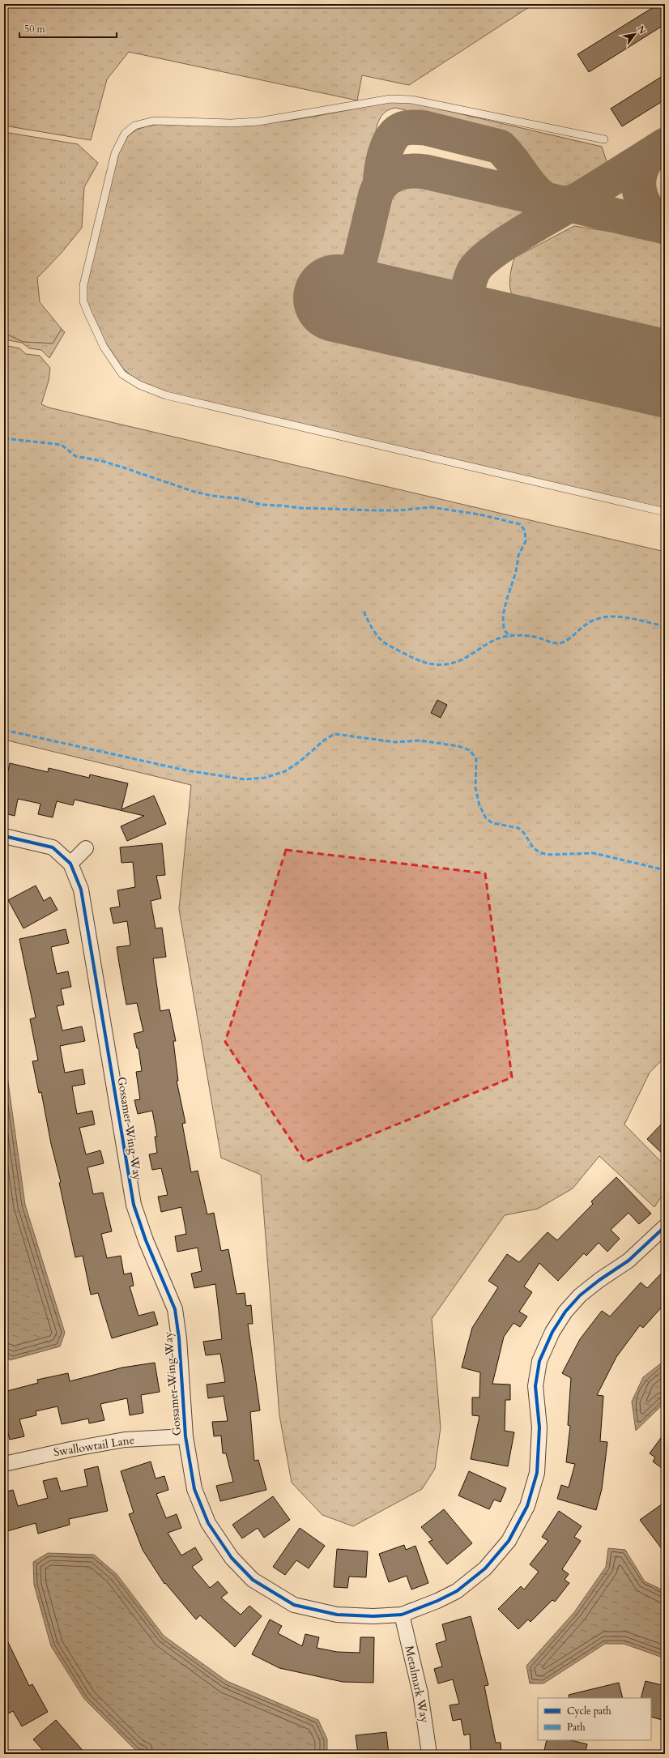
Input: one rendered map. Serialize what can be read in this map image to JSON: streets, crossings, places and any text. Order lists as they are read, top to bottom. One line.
{"streets":{"street":["Gossamer Wing Way","Swallowtail Lane","Metalmark Way"]},"crossings":[["Gossamer Wing Way","Swallowtail Lane"],["Gossamer Wing Way","Metalmark Way"]],"legend":["Cycle path","Path"],"scale_bar":"50 m","north":"top right"}
